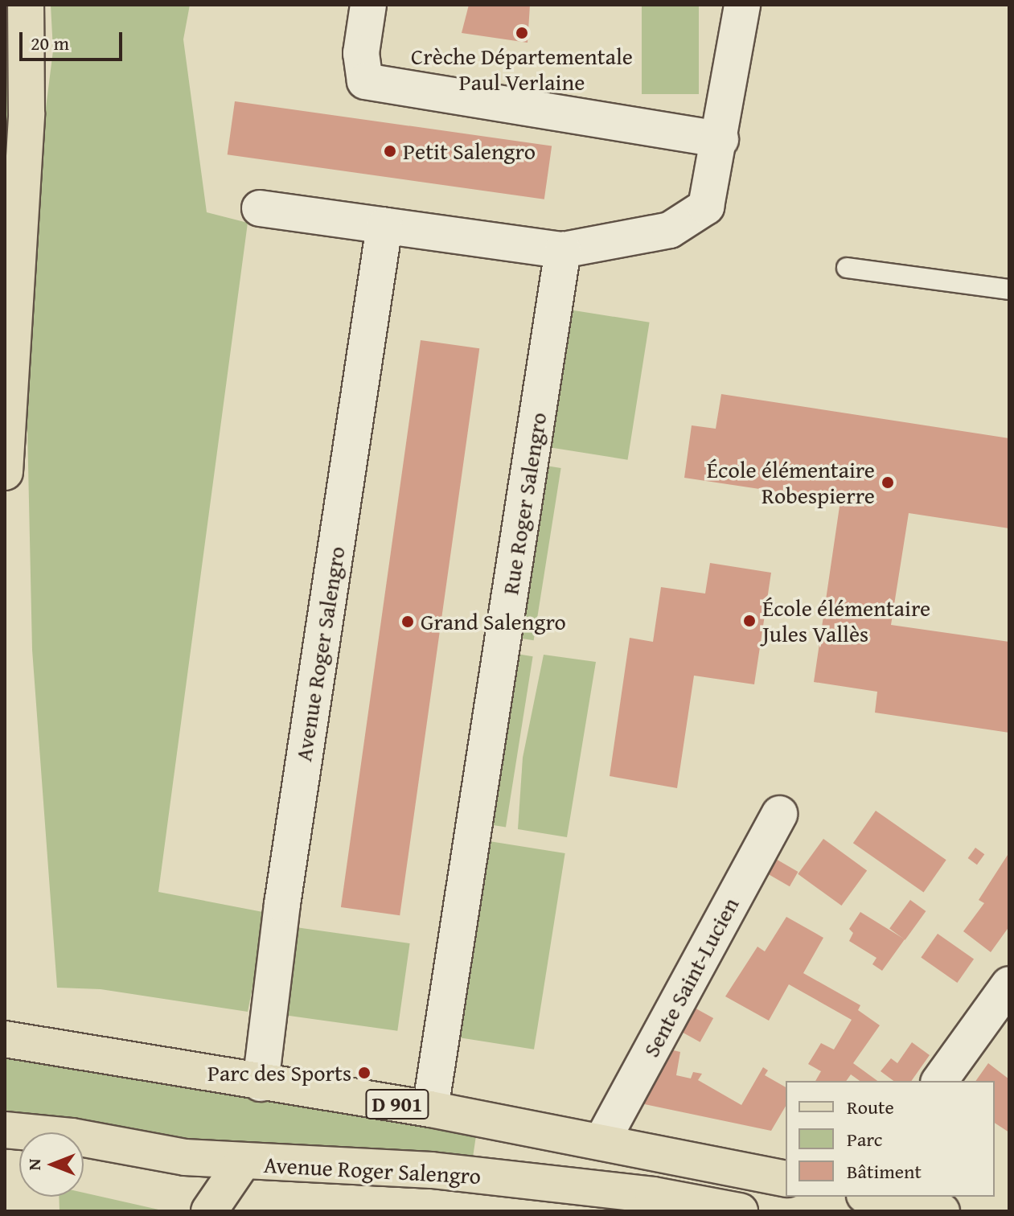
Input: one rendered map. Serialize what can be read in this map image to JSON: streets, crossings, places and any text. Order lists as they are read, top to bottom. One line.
{"streets":{"main road":["Avenue Roger Salengro","D 901"],"street":["Rue Roger Salengro","Sente Saint-Lucien"]},"crossings":[["Rue Roger Salengro","D 901"],["Avenue Roger Salengro","D 901"],["Sente Saint-Lucien","D 901"]],"places":["Crèche Départementale Paul Verlaine","Petit Salengro","École élémentaire Robespierre","École élémentaire Jules Vallès","Grand Salengro","Parc des Sports"],"legend":["Route","Parc","Bâtiment"],"scale_bar":"20 m","north":"left"}
